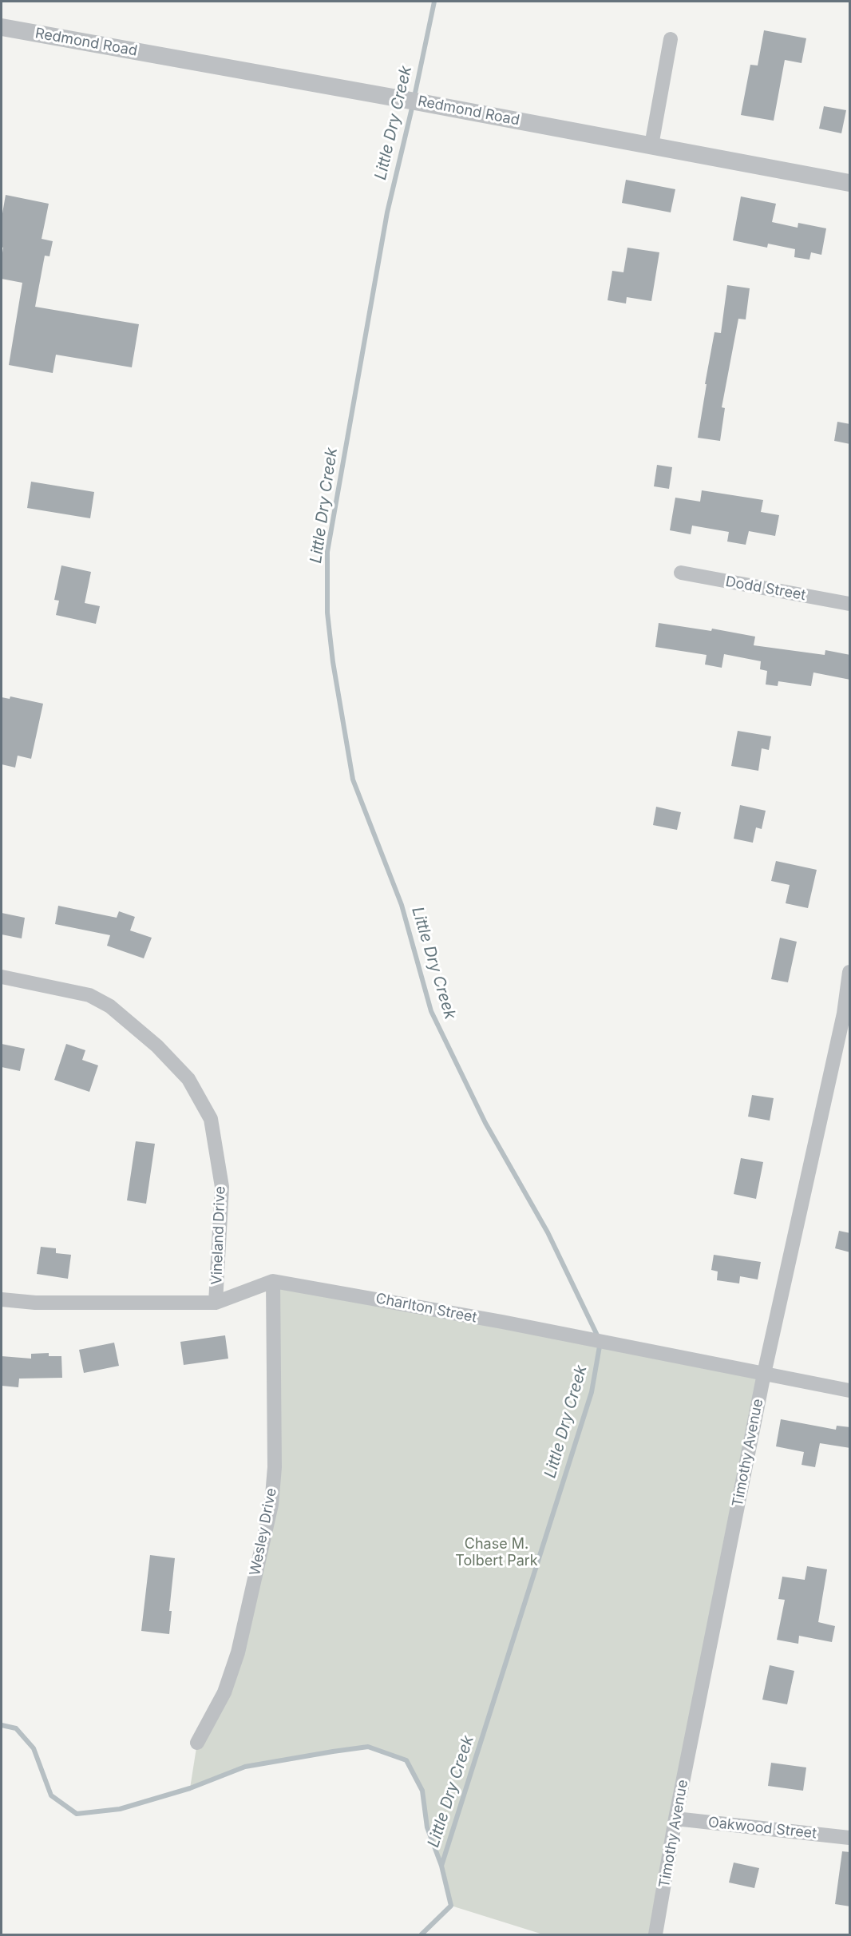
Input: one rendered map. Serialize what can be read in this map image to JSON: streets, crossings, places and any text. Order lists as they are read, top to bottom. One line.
{"streets":{"street":["Redmond Road","Dodd Street","Vineland Drive","Charlton Street","Timothy Avenue","Wesley Drive","Oakwood Street"]},"crossings":[["Charlton Street","Timothy Avenue"],["Charlton Street","Wesley Drive"],["Timothy Avenue","Oakwood Street"]],"water":["Little Dry Creek"],"parks":["Chase M. Tolbert Park"]}
